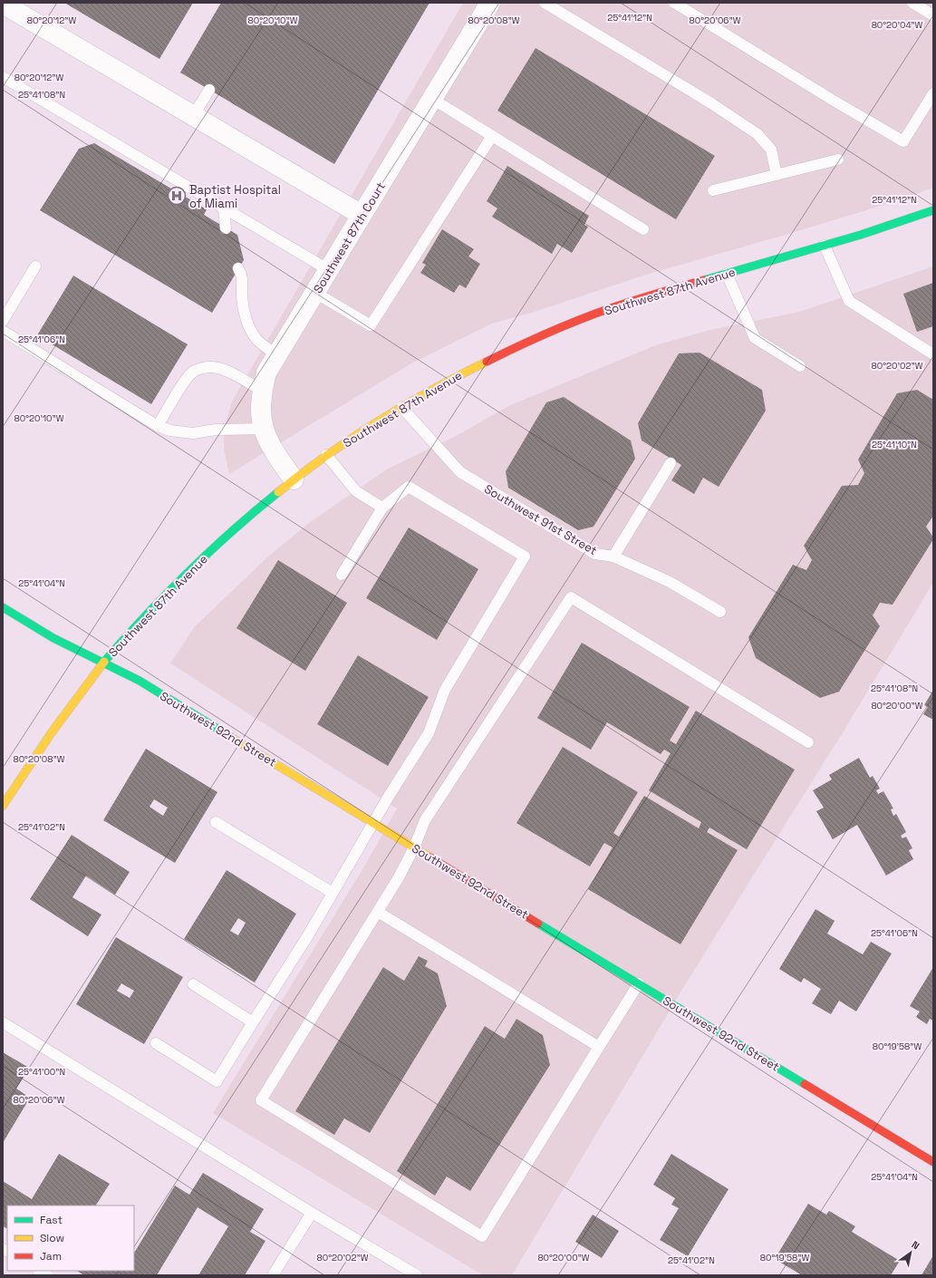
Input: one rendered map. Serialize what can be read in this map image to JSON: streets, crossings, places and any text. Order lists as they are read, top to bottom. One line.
{"streets":{"main road":["Southwest 87th Avenue","Southwest 92nd Street"],"street":["Southwest 87th Court"],"lane":["Southwest 91st Street"]},"crossings":[["Southwest 87th Court","Southwest 87th Avenue"],["Southwest 87th Avenue","Southwest 91st Street"],["Southwest 87th Avenue","Southwest 92nd Street"]],"places":{"hospital":["Baptist Hospital of Miami"]},"legend":["Fast","Slow","Jam"],"north":"top right","coordinates":["25°41'12\"N","80°20'12\"W","80°20'10\"W","80°20'08\"W","80°20'06\"W","80°20'04\"W","25°41'08\"N","25°41'06\"N","80°20'02\"W","25°41'10\"N","25°41'04\"N","80°20'00\"W","25°41'02\"N","80°19'58\"W","25°41'00\"N"]}
